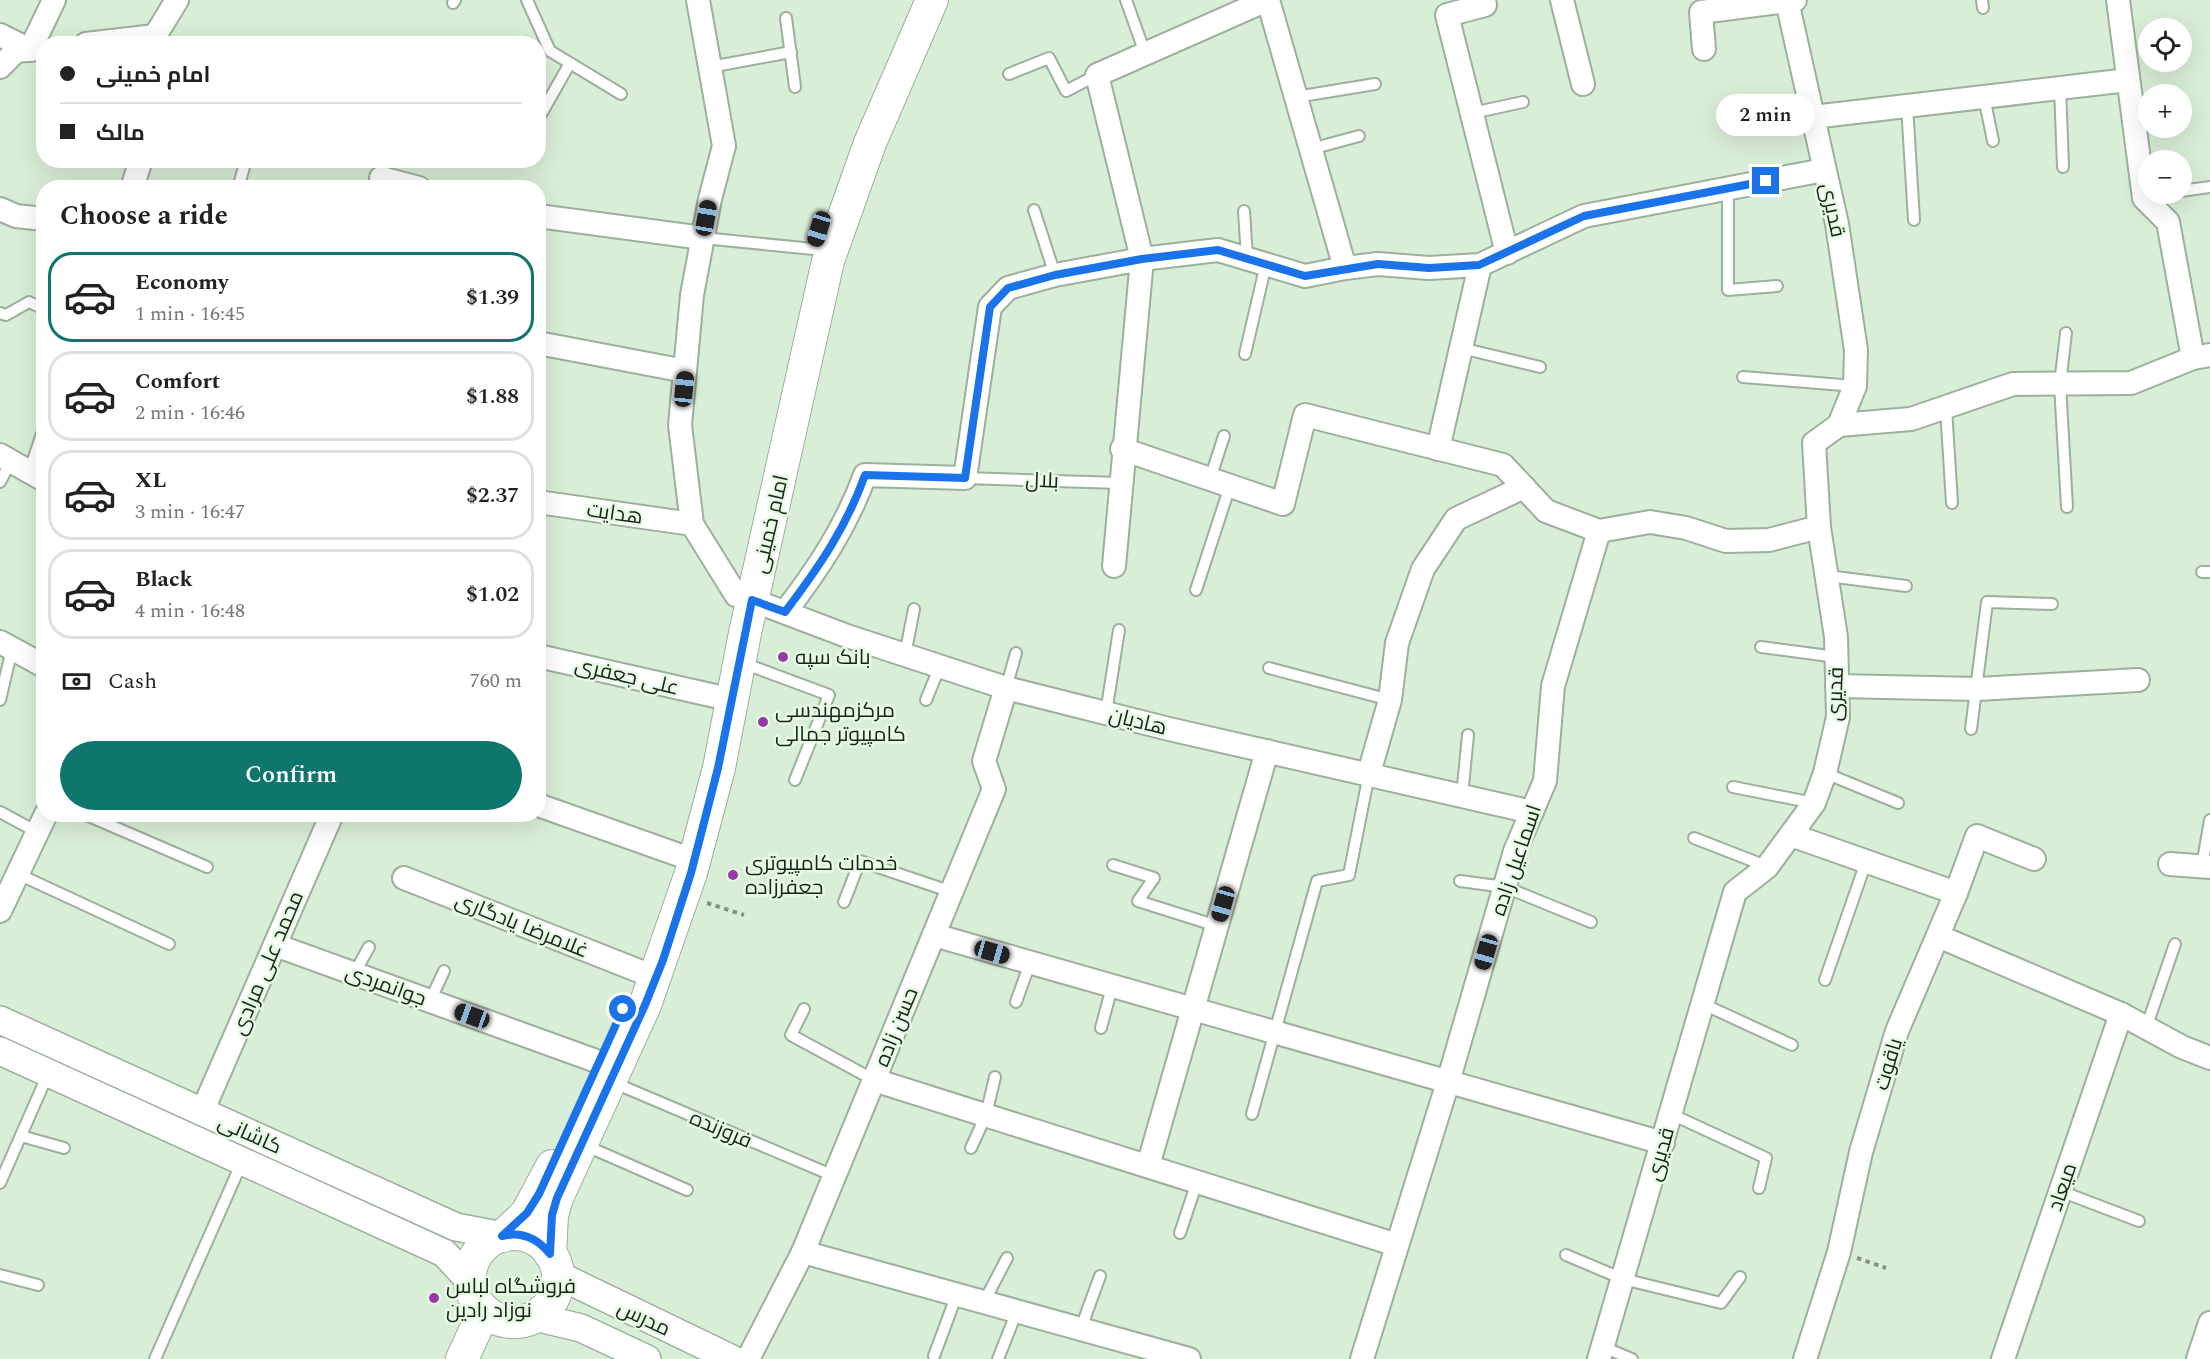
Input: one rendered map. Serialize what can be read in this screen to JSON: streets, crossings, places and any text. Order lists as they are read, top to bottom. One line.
{"streets":{"main road":["امام خمینی"],"street":["قدیری","هدایت","علی جعفری","هادیان","اسماعیل زاده","غلامرضا یادگاری","محمد علی مرادی","جوانمردی","حسن زاده","یاقوت","کاشانی","میعاد","مدرس"],"lane":["بلال","فروزنده"]},"crossings":[["امام خمینی","علی جعفری"],["امام خمینی","هادیان"],["امام خمینی","غلامرضا یادگاری"],["امام خمینی","جوانمردی"],["امام خمینی","فروزنده"],["امام خمینی","کاشانی"],["امام خمینی","مدرس"],["هادیان","اسماعیل زاده"],["هادیان","حسن زاده"],["محمد علی مرادی","جوانمردی"],["محمد علی مرادی","کاشانی"],["جوانمردی","فروزنده"],["حسن زاده","فروزنده"],["کاشانی","مدرس"]],"places":["بانک سپه","مرکزمهندسی کامپیوتر جمالی","خدمات کامپیوتری جعفرزاده","فروشگاه لباس نوزاد رادین"],"page":{"map_buttons":["+","−"],"banner":["امام خمینی","مالک"],"bubble":"2 min","heading":"Choose a ride","list":[{"name":"Economy","note":"1 min · 16:45","value":"$1.39"},{"name":"Comfort","note":"2 min · 16:46","value":"$1.88"},{"name":"XL","note":"3 min · 16:47","value":"$2.37"},{"name":"Black","note":"4 min · 16:48","value":"$1.02"}],"pay":["Cash","760 m"],"buttons":"Confirm"}}
